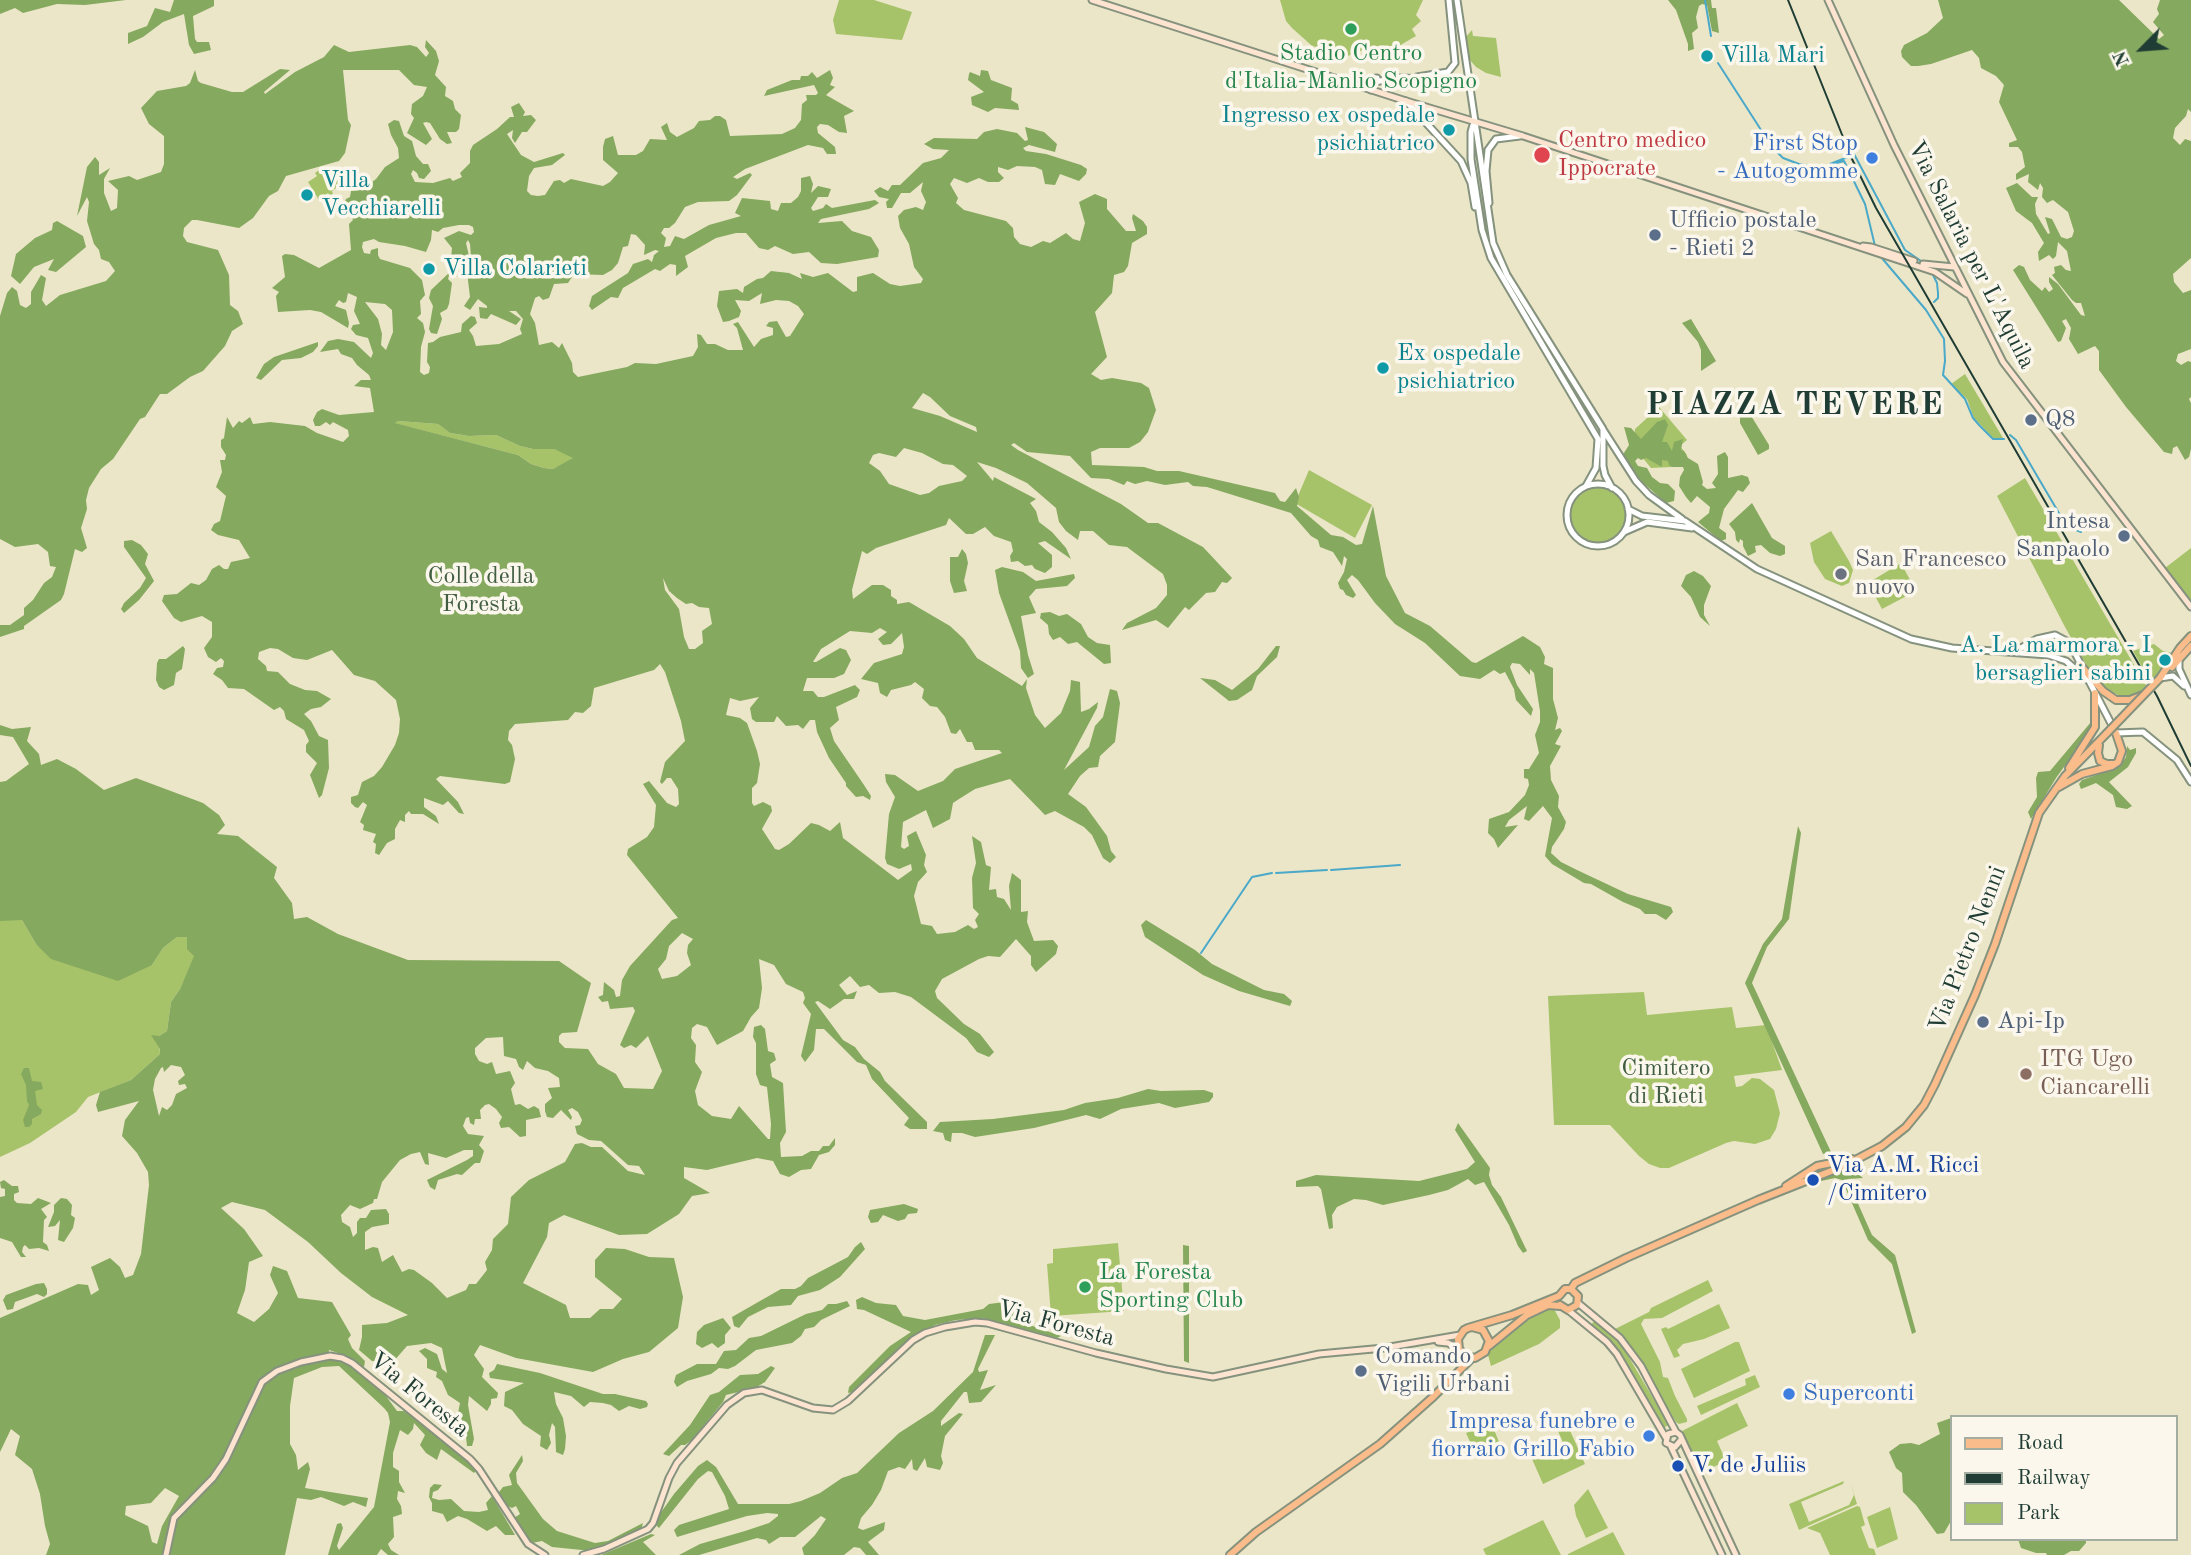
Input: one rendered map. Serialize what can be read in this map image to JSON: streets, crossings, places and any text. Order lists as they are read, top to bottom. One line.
{"streets":{"main road":["Via Salaria per L'Aquila","Via Pietro Nenni","Via Foresta"]},"districts":["PIAZZA TEVERE"],"parks":["Colle della Foresta","Cimitero di Rieti"],"places":["Stadio Centro d'Italia-Manlio Scopigno","Villa Mari","Ingresso ex ospedale psichiatrico","Centro medico Ippocrate","First Stop - Autogomme","Villa Vecchiarelli","Ufficio postale - Rieti 2","Villa Colarieti","Ex ospedale psichiatrico","Q8","Intesa Sanpaolo","San Francesco nuovo","A. La marmora - I bersaglieri sabini","Api-Ip","ITG Ugo Ciancarelli","Via A.M. Ricci /Cimitero","La Foresta Sporting Club","Comando Vigili Urbani","Superconti","Impresa funebre e fiorraio Grillo Fabio","V. de Juliis"],"legend":["Road","Railway","Park"],"north":"bottom left"}
